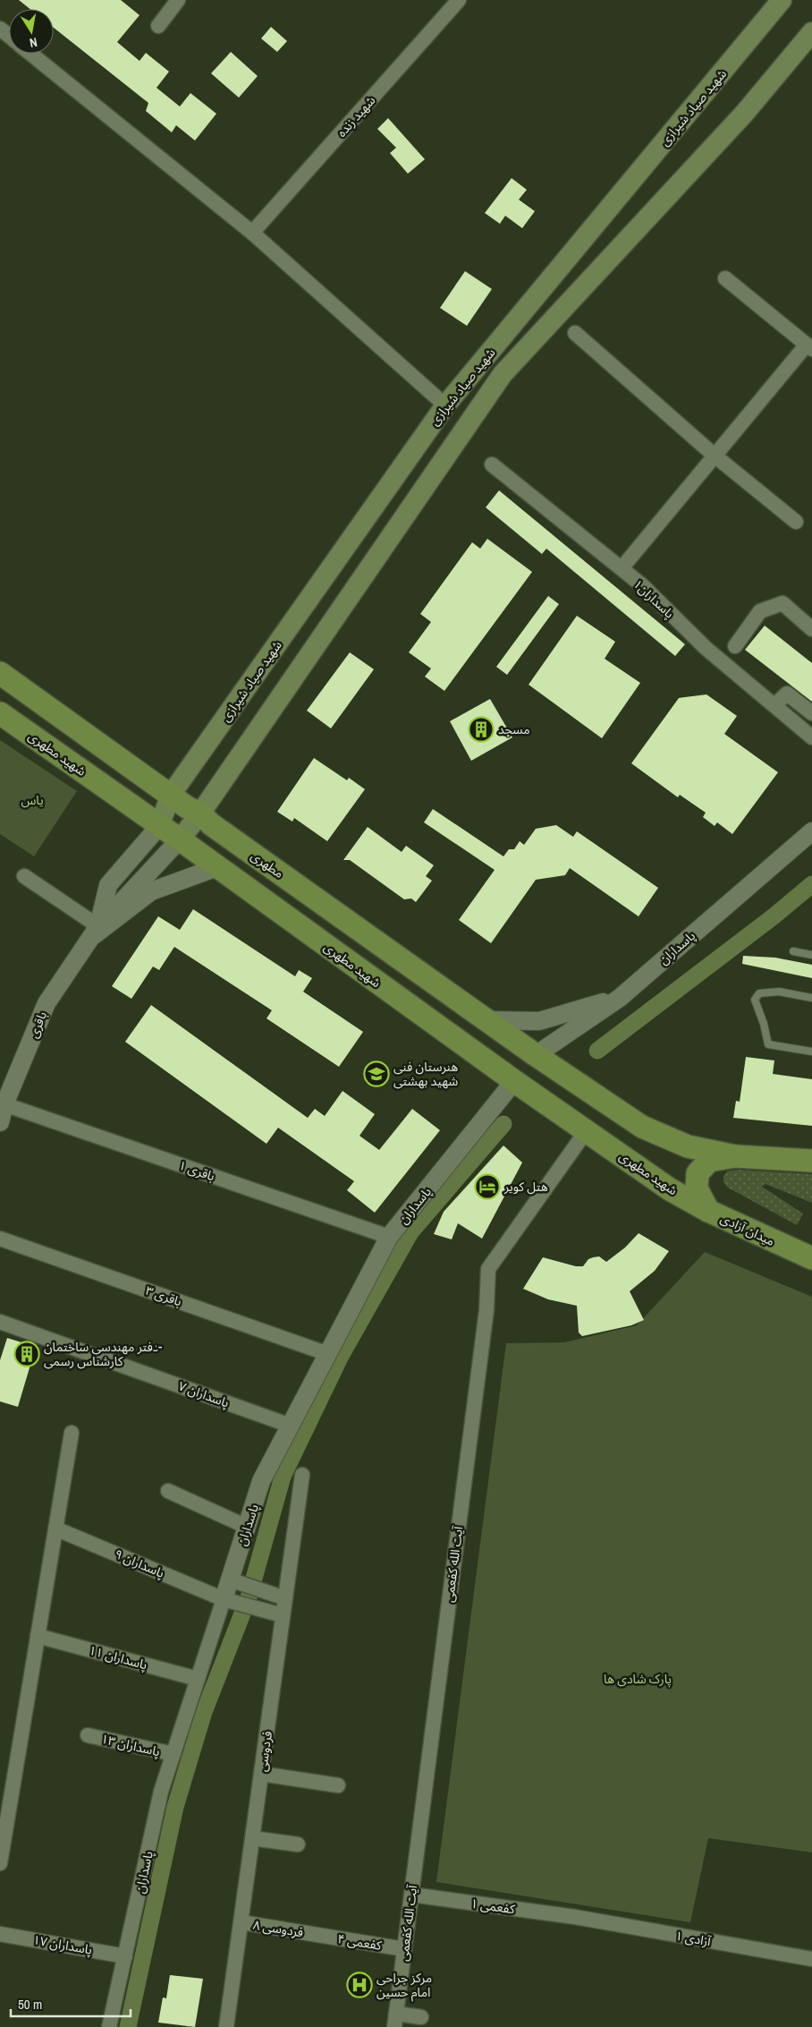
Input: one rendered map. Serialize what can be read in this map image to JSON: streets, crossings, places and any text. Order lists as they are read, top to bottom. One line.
{"streets":{"main road":["شهید صیاد شیرازی","شهید مطهری","مطهری","میدان آزادی"],"street":["شهید زنده","پاسداران۱","پاسداران","باقری","باقری ۱","باقری ۳","پاسداران ۷","پاسداران ۹","آیت الله کفعمی","پاسداران ۱۱","پاسداران ۱۳","فردوسی","کفعمی ۱","فردوسی ۸","آزادی ۱","کفعمی ۴","پاسداران ۱۷"]},"crossings":[["شهید صیاد شیرازی","شهید مطهری"],["شهید صیاد شیرازی","مطهری"],["شهید صیاد شیرازی","باقری"],["شهید مطهری","پاسداران"],["شهید مطهری","باقری"],["شهید مطهری","میدان آزادی"],["شهید مطهری","آیت الله کفعمی"],["مطهری","پاسداران"],["پاسداران","باقری ۱"],["پاسداران","باقری ۳"],["پاسداران","پاسداران ۷"],["پاسداران","پاسداران ۹"],["پاسداران","پاسداران ۱۱"],["پاسداران","پاسداران ۱۳"],["پاسداران","پاسداران ۱۷"],["باقری","باقری ۱"],["پاسداران ۹","فردوسی"],["آیت الله کفعمی","کفعمی ۱"],["آیت الله کفعمی","کفعمی ۴"],["فردوسی","فردوسی ۸"],["کفعمی ۱","آزادی ۱"],["فردوسی ۸","کفعمی ۴"]],"parks":["یاس","پارک شادی ها"],"places":{"building":["مسجد","دفتر مهندسی ساختمان- کارشناس رسمی"],"school or university":["هنرستان فنی شهید بهشتی"],"hotel":["هتل کویر"],"hospital":["مرکز جراحی امام حسین"]},"scale_bar":"50 m","north":"bottom"}
